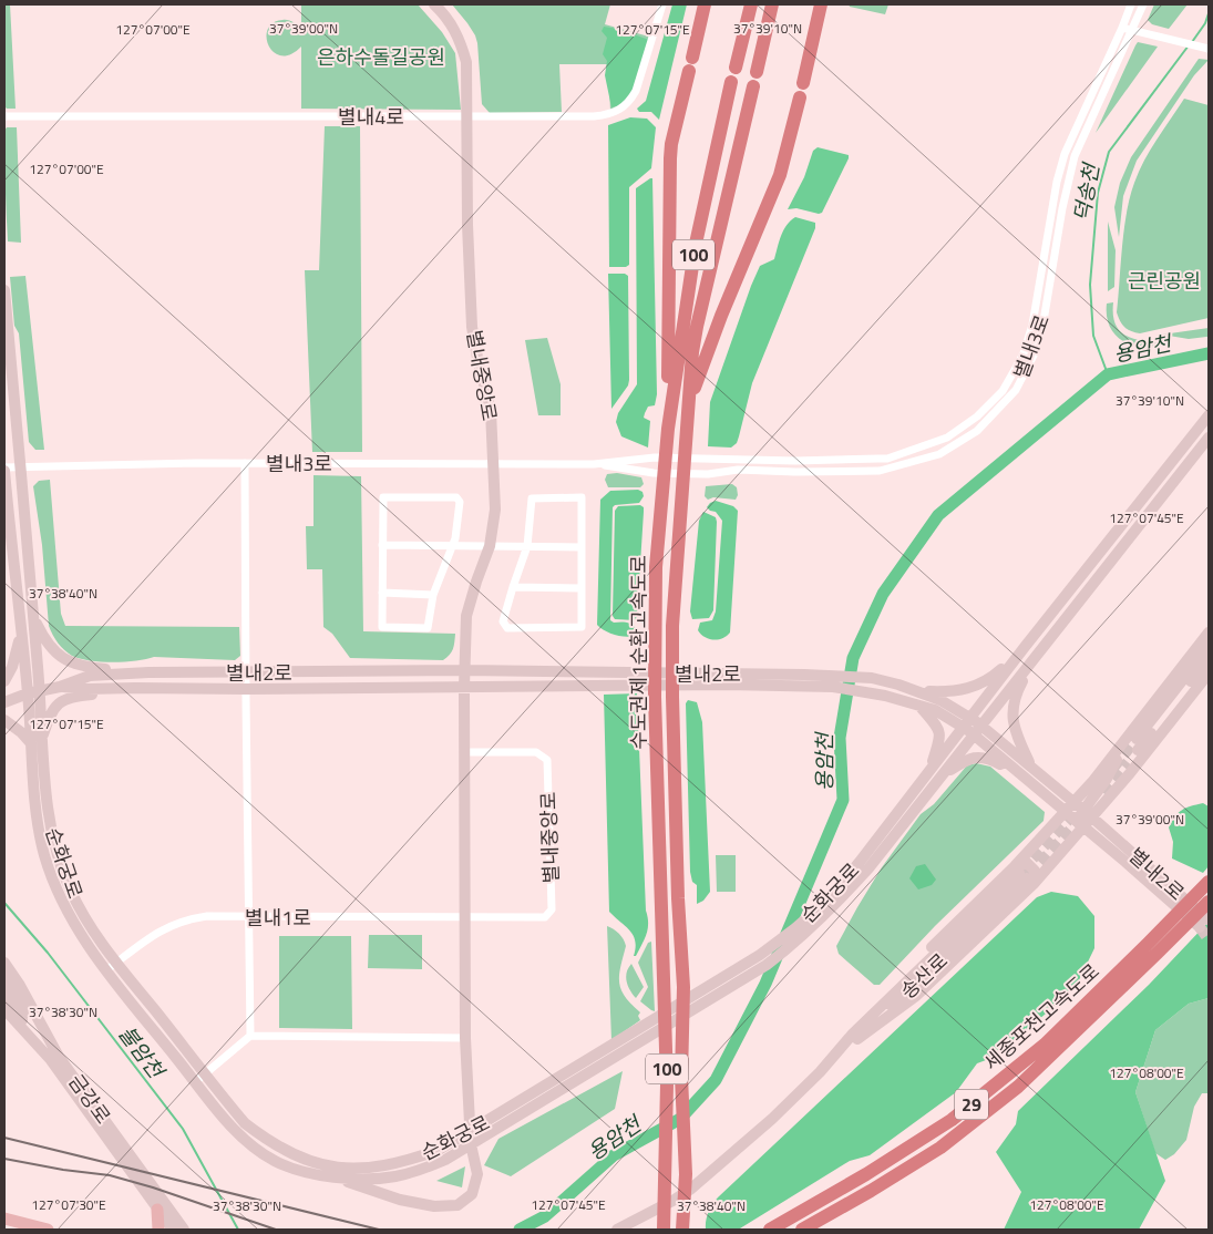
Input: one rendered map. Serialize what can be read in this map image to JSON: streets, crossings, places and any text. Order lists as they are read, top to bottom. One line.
{"streets":{"highway":["100","수도권제1순환고속도로","세종포천고속도로","29"],"street":["별내4로","별내3로","별내중앙로","별내2로","순화궁로","별내1로","금강로"]},"crossings":[["별내4로","별내중앙로"],["별내3로","별내중앙로"],["별내3로","순화궁로"],["별내중앙로","별내2로"],["별내중앙로","순화궁로"],["별내중앙로","별내1로"],["별내2로","순화궁로"],["순화궁로","별내1로"]],"water":["덕송천","용암천","불암천"],"parks":["은하수돌길공원","근린공원"],"coordinates":["37°39'00\"N","37°39'10\"N","127°07'00\"E","127°07'15\"E","127°07'45\"E","37°38'40\"N","37°38'30\"N","127°08'00\"E","127°07'30\"E"]}
